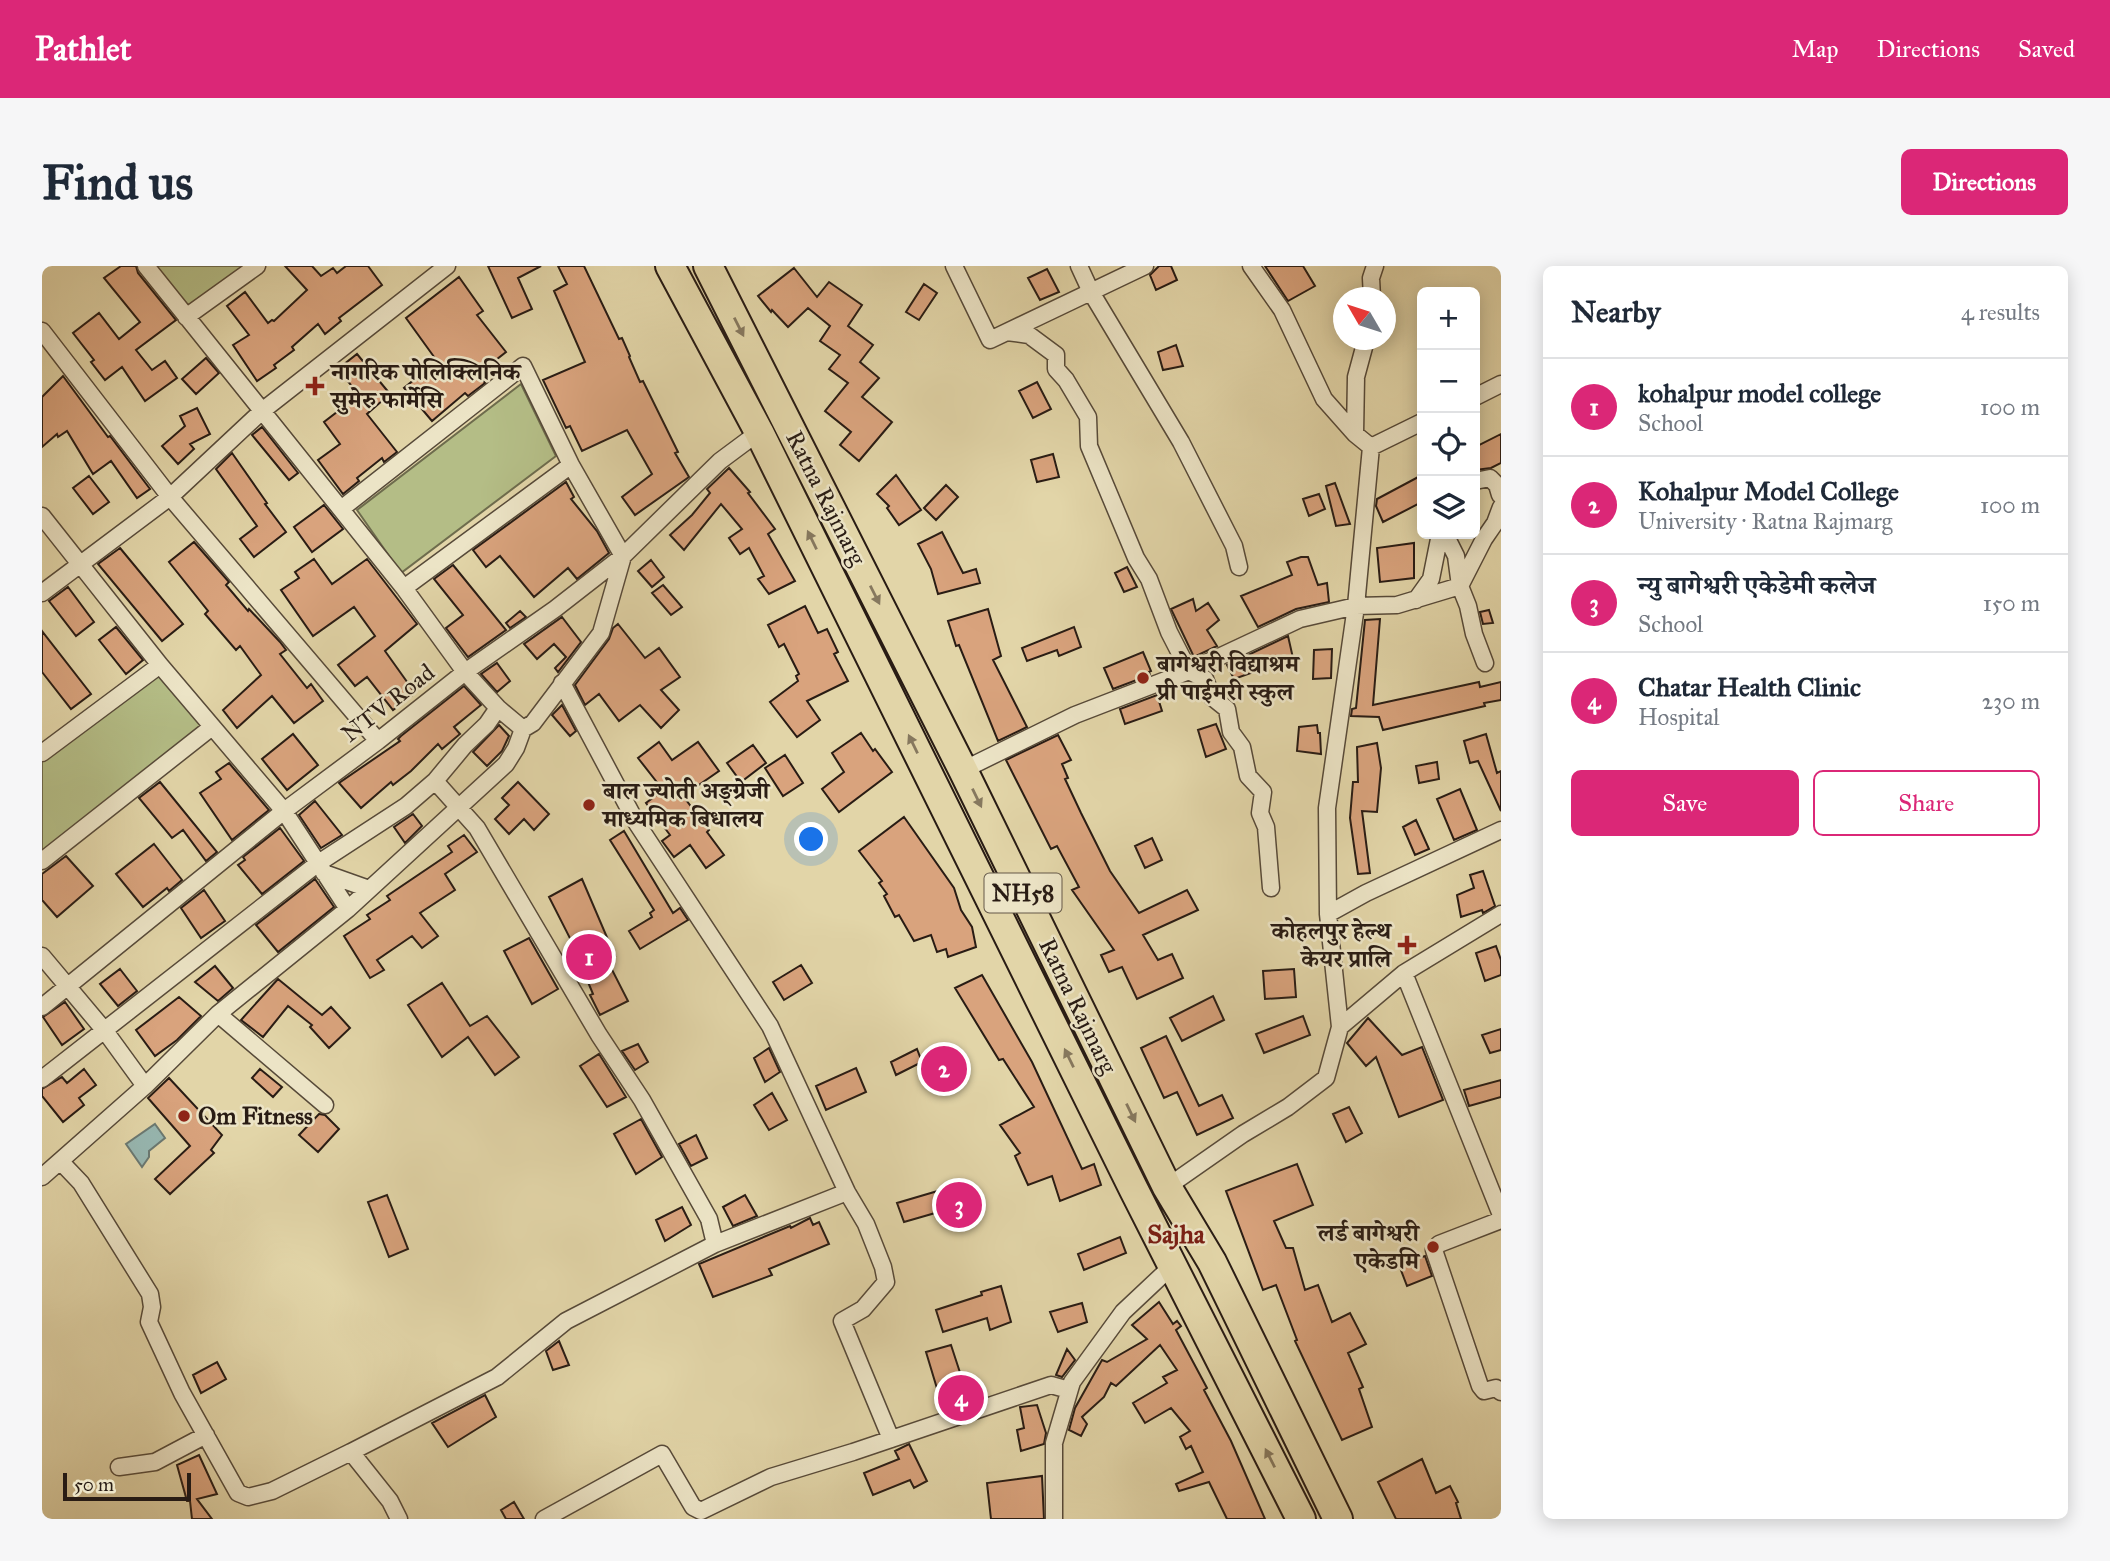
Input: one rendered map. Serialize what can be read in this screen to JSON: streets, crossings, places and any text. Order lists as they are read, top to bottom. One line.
{"streets":{"highway":["Ratna Rajmarg","NH58"],"street":["NTV Road"]},"crossings":[["Ratna Rajmarg","NTV Road"]],"districts":["Sajha"],"places":{"health":["नागरिक पोलिक्लिनिक सुमेरु फार्मेसि","कोहलपुर हेल्थ केयर प्रालि"],"other":["बागेश्वरी विद्याश्रम प्री पाईमरी स्कुल","बाल ज्योती अङ्ग्रेजी माध्यमिक बिधालय","Om Fitness","लर्ड बागेश्वरी एकेडमि"]},"scale_bar":"50 m","north":"top left","page":{"header":"Pathlet","nav":["Map","Directions","Saved"],"buttons":["Directions",["Save","Share"]],"title":"Find us","heading":["Nearby","4 results"],"map_buttons":["+","−"],"list":[{"mark":"1","name":"kohalpur model college","note":"School","value":"100 m"},{"mark":"2","name":"Kohalpur Model College","note":"University · Ratna Rajmarg","value":"100 m"},{"mark":"3","name":"न्यु बागेश्वरी एकेडेमी कलेज","note":"School","value":"150 m"},{"mark":"4","name":"Chatar Health Clinic","note":"Hospital","value":"230 m"}],"pins":["1","2","3","4"],"scale":"50 m"}}
